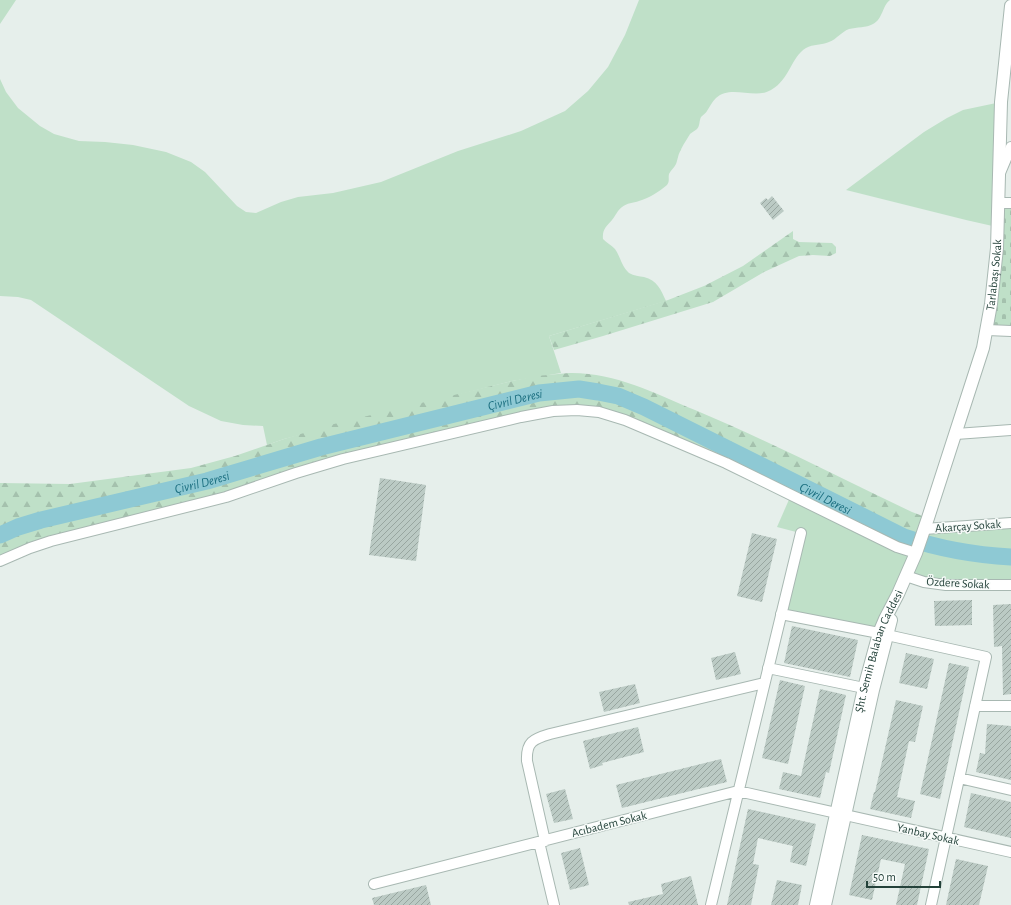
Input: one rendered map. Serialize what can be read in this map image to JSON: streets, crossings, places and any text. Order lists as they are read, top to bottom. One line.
{"streets":{"street":["Tarlabaşı Sokak","Akarçay Sokak","Özdere Sokak","Şht. Semih Balaban Caddesi","Acıbadem Sokak","Yanbay Sokak"]},"crossings":[["Tarlabaşı Sokak","Akarçay Sokak"],["Tarlabaşı Sokak","Şht. Semih Balaban Caddesi"],["Özdere Sokak","Şht. Semih Balaban Caddesi"],["Şht. Semih Balaban Caddesi","Acıbadem Sokak"],["Şht. Semih Balaban Caddesi","Yanbay Sokak"],["Acıbadem Sokak","Yanbay Sokak"]],"water":["Çivril Deresi"],"scale_bar":"50 m"}
